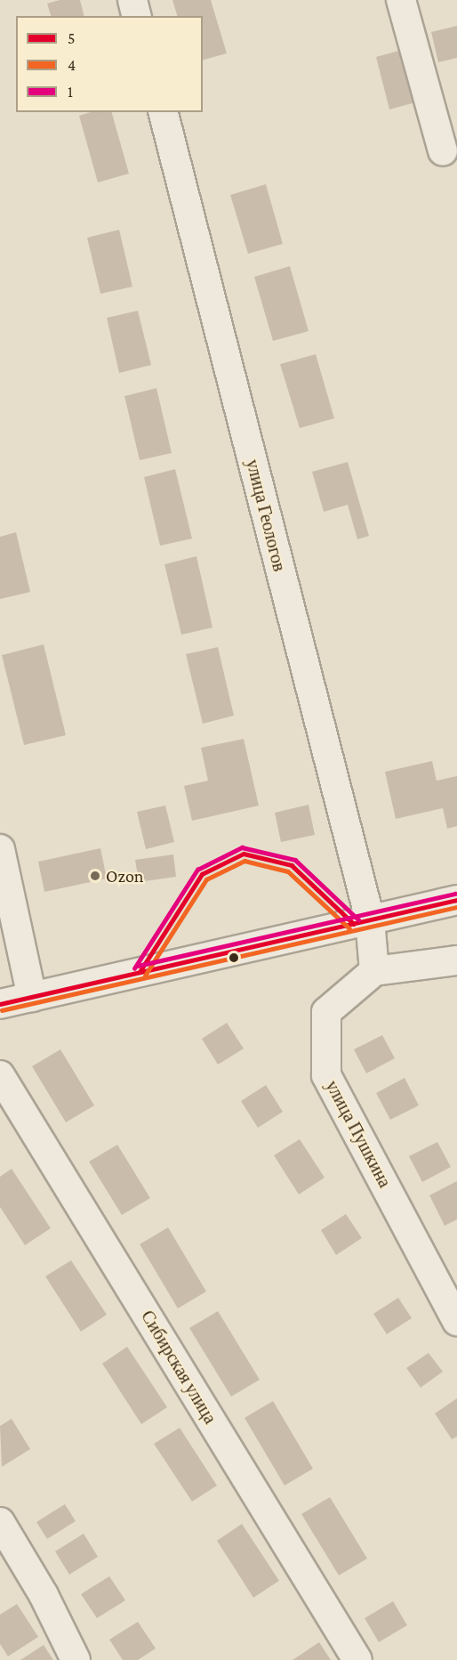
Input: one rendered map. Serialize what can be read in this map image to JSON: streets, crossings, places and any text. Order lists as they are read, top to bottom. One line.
{"streets":{"street":["улица Геологов","улица Пушкина","Сибирская улица"]},"places":["Ozon"],"lines":["transit line 1","transit line 5","transit line 4"],"legend":["5","4","1"]}
